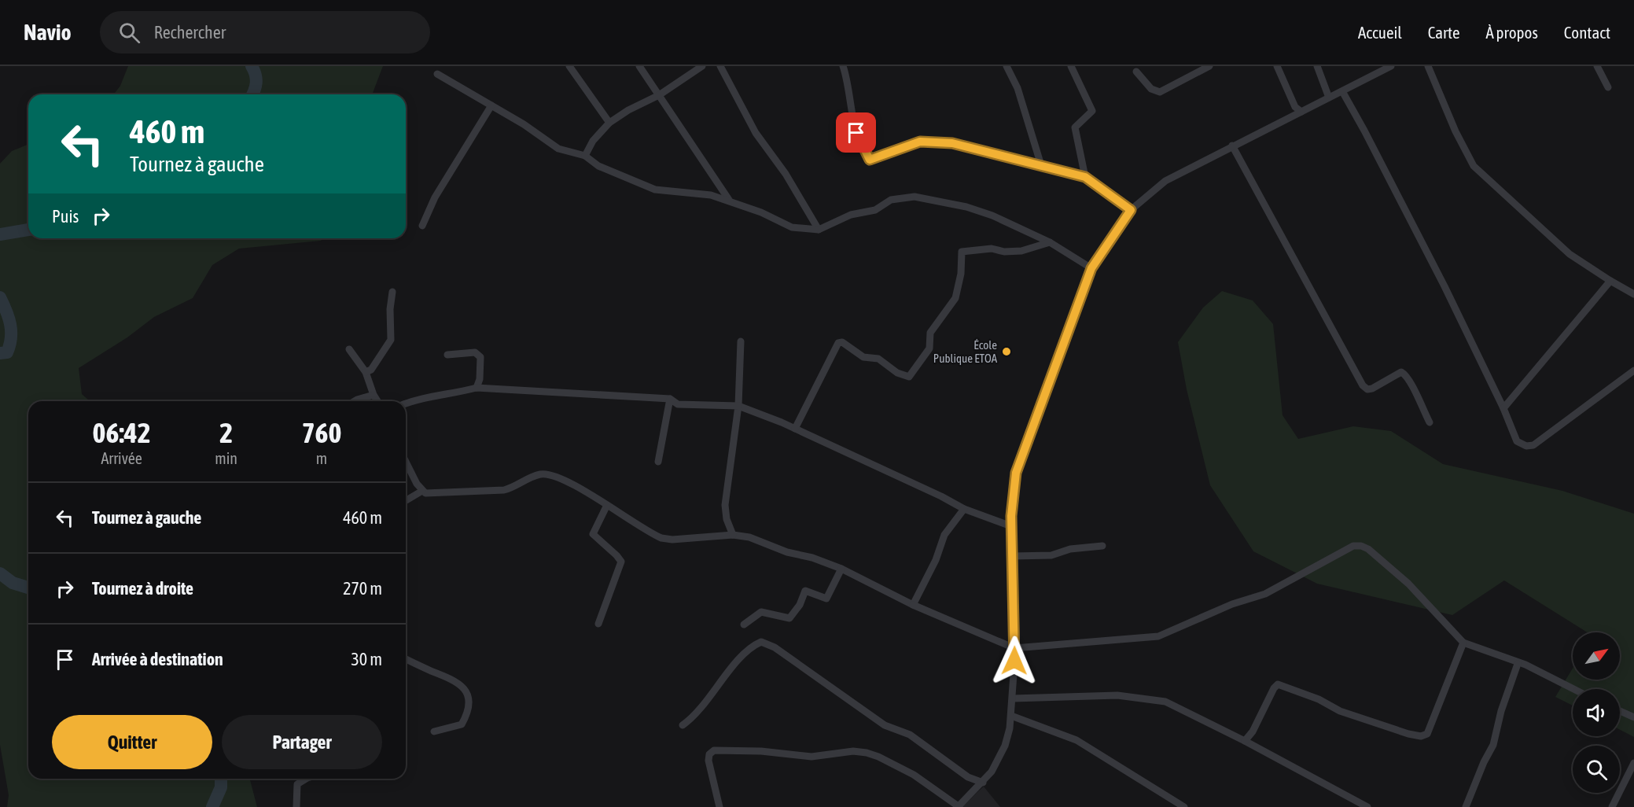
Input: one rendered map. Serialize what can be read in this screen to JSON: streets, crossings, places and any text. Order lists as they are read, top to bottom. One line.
{"places":["École Publique ETOA"],"north":"top right","page":{"header":"Navio","search":"Rechercher","nav":["Accueil","Carte","À propos","Contact"],"turn":["460 m","Tournez à gauche"],"then":"Puis","eta":["06:42","Arrivée","2","min","760","m"],"list":[{"name":"Tournez à gauche","value":"460 m"},{"name":"Tournez à droite","value":"270 m"},{"name":"Arrivée à destination","value":"30 m"}],"buttons":["Quitter","Partager"]}}
